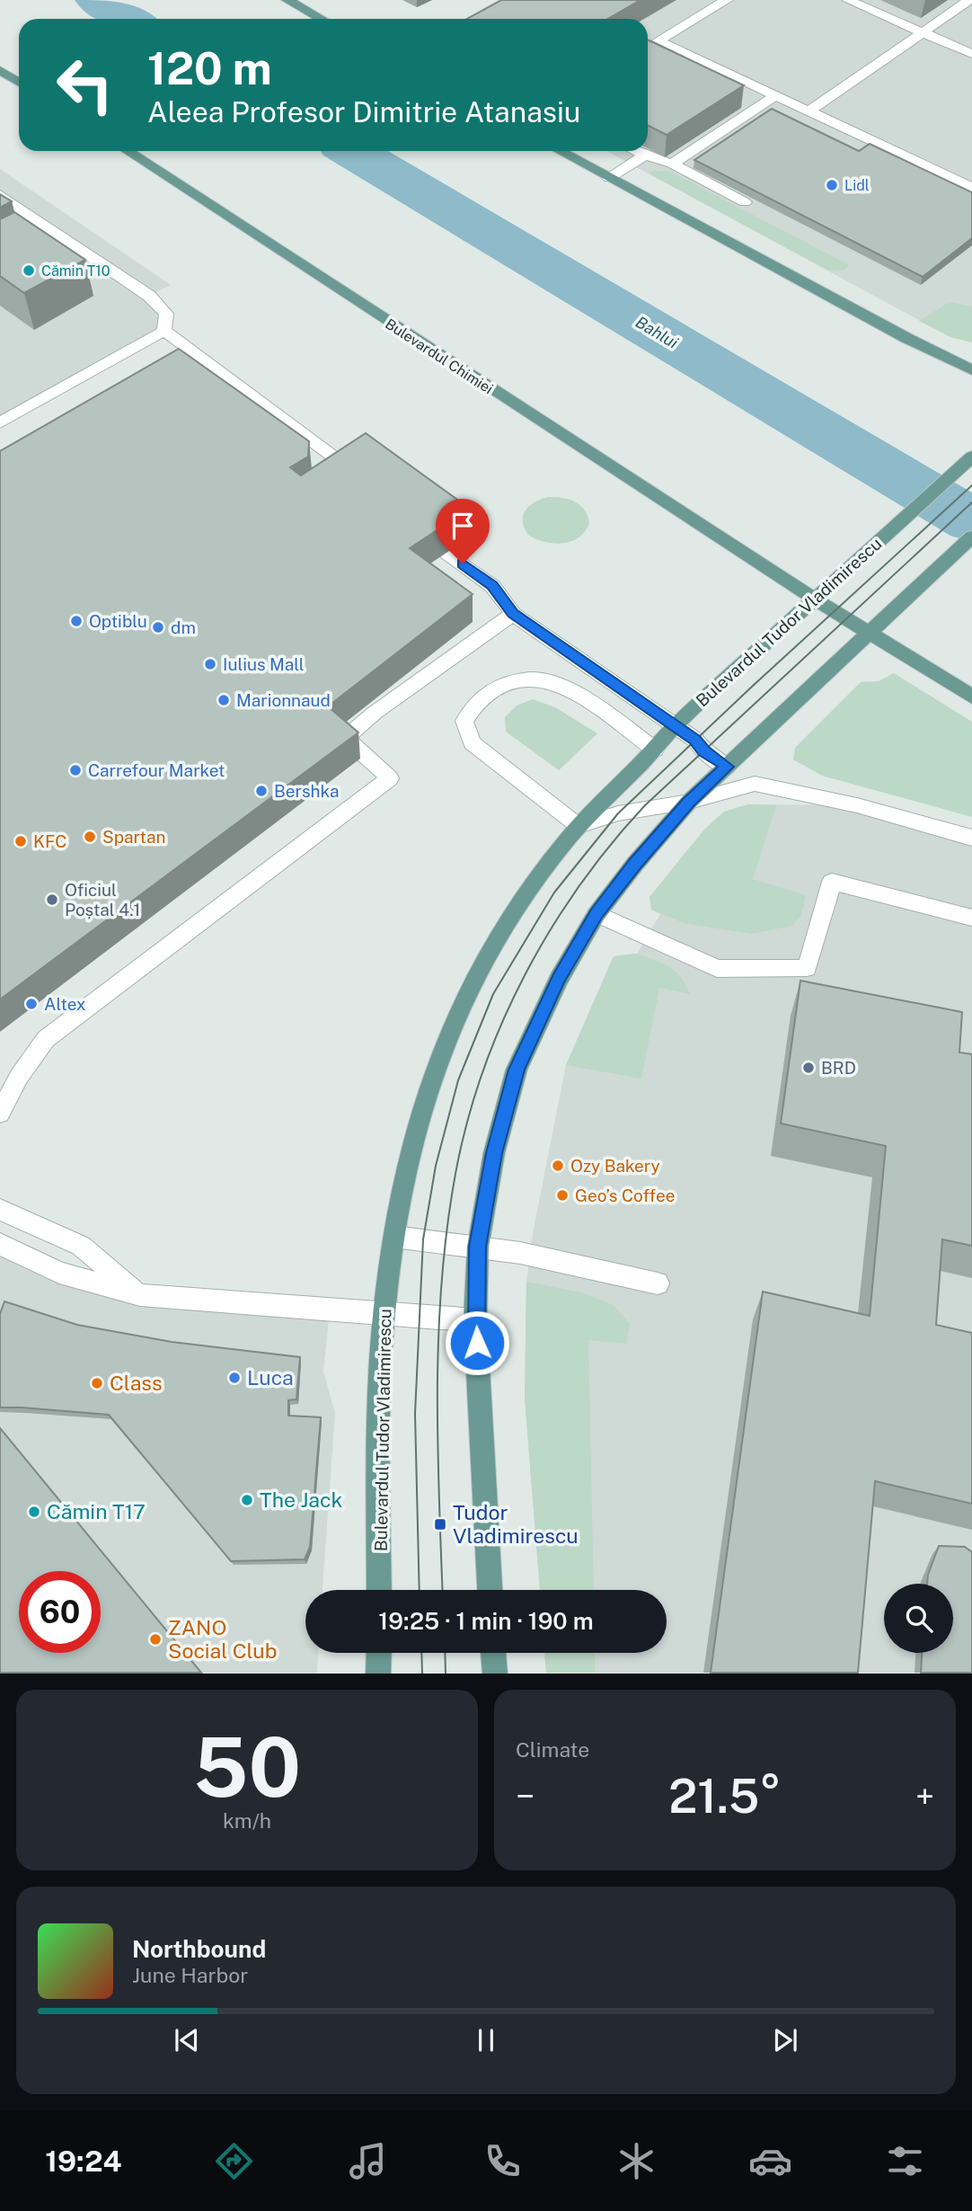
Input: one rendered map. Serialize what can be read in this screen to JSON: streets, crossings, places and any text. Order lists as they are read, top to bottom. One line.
{"streets":{"main road":["Bulevardul Chimiei","Bulevardul Tudor Vladimirescu"]},"crossings":[["Bulevardul Chimiei","Bulevardul Tudor Vladimirescu"]],"water":["Bahlui"],"places":{"other":["Lidl","Cămin T10","Optiblu","dm","Iulius Mall","Marionnaud","Carrefour Market","Bershka","Spartan","KFC","Oficiul Poștal 4.1","Altex","BRD","Ozy Bakery","Geo’s Coffee","Luca","Class","The Jack","Cămin T17","ZANO Social Club"],"transit":["Tudor Vladimirescu"]},"page":{"turn":["120 m","Aleea Profesor Dimitrie Atanasiu"],"limit":"60","trip":"19:25 · 1 min · 190 m","tile":[["50","km/h"],"Climate"],"heat":["−","21.5°","+"],"song":["Northbound","June Harbor"],"tabs":"19:24"}}
